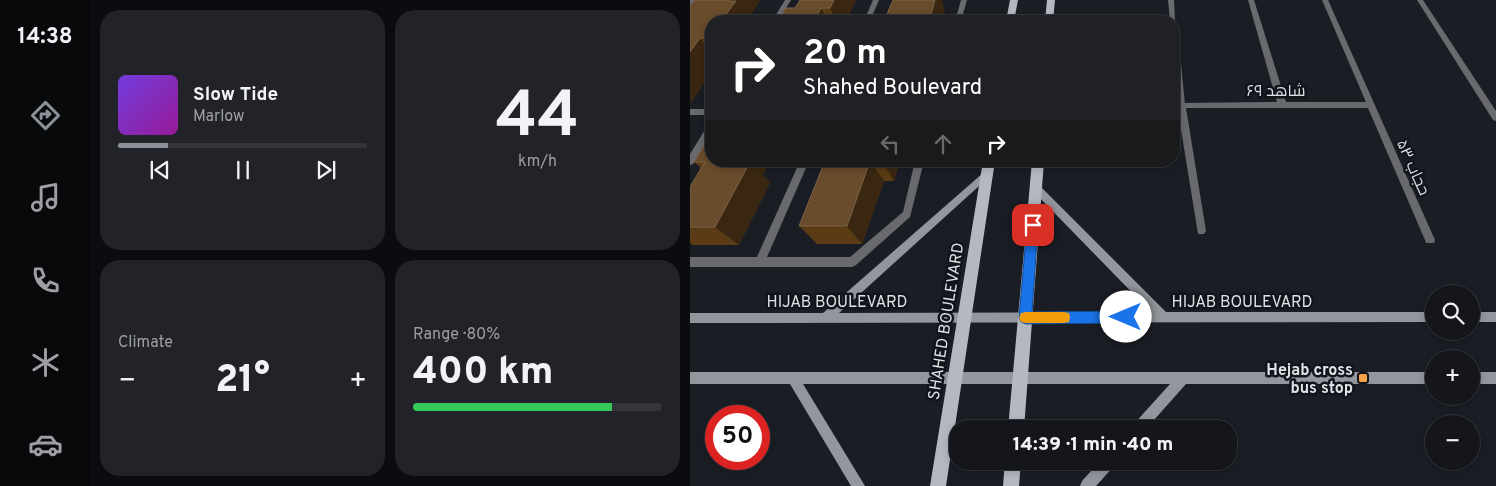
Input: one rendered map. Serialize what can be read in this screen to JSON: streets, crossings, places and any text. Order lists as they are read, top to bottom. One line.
{"streets":{"main road":["HIJAB BOULEVARD","SHAHED BOULEVARD"],"street":["شاهد ۶۹","حجاب ۵۳"]},"crossings":[["شاهد ۶۹","حجاب ۵۳"],["HIJAB BOULEVARD","SHAHED BOULEVARD"]],"places":{"transit":["Hejab cross bus stop"]},"page":{"tabs":"14:38","tile":[["44","km/h"],"Climate",["Range · 80%","400 km"]],"turn":["20 m","Shahed Boulevard"],"song":["Slow Tide","Marlow"],"map_buttons":["+","−"],"heat":["−","21°","+"],"limit":"50","trip":"14:39 · 1 min · 40 m"}}
